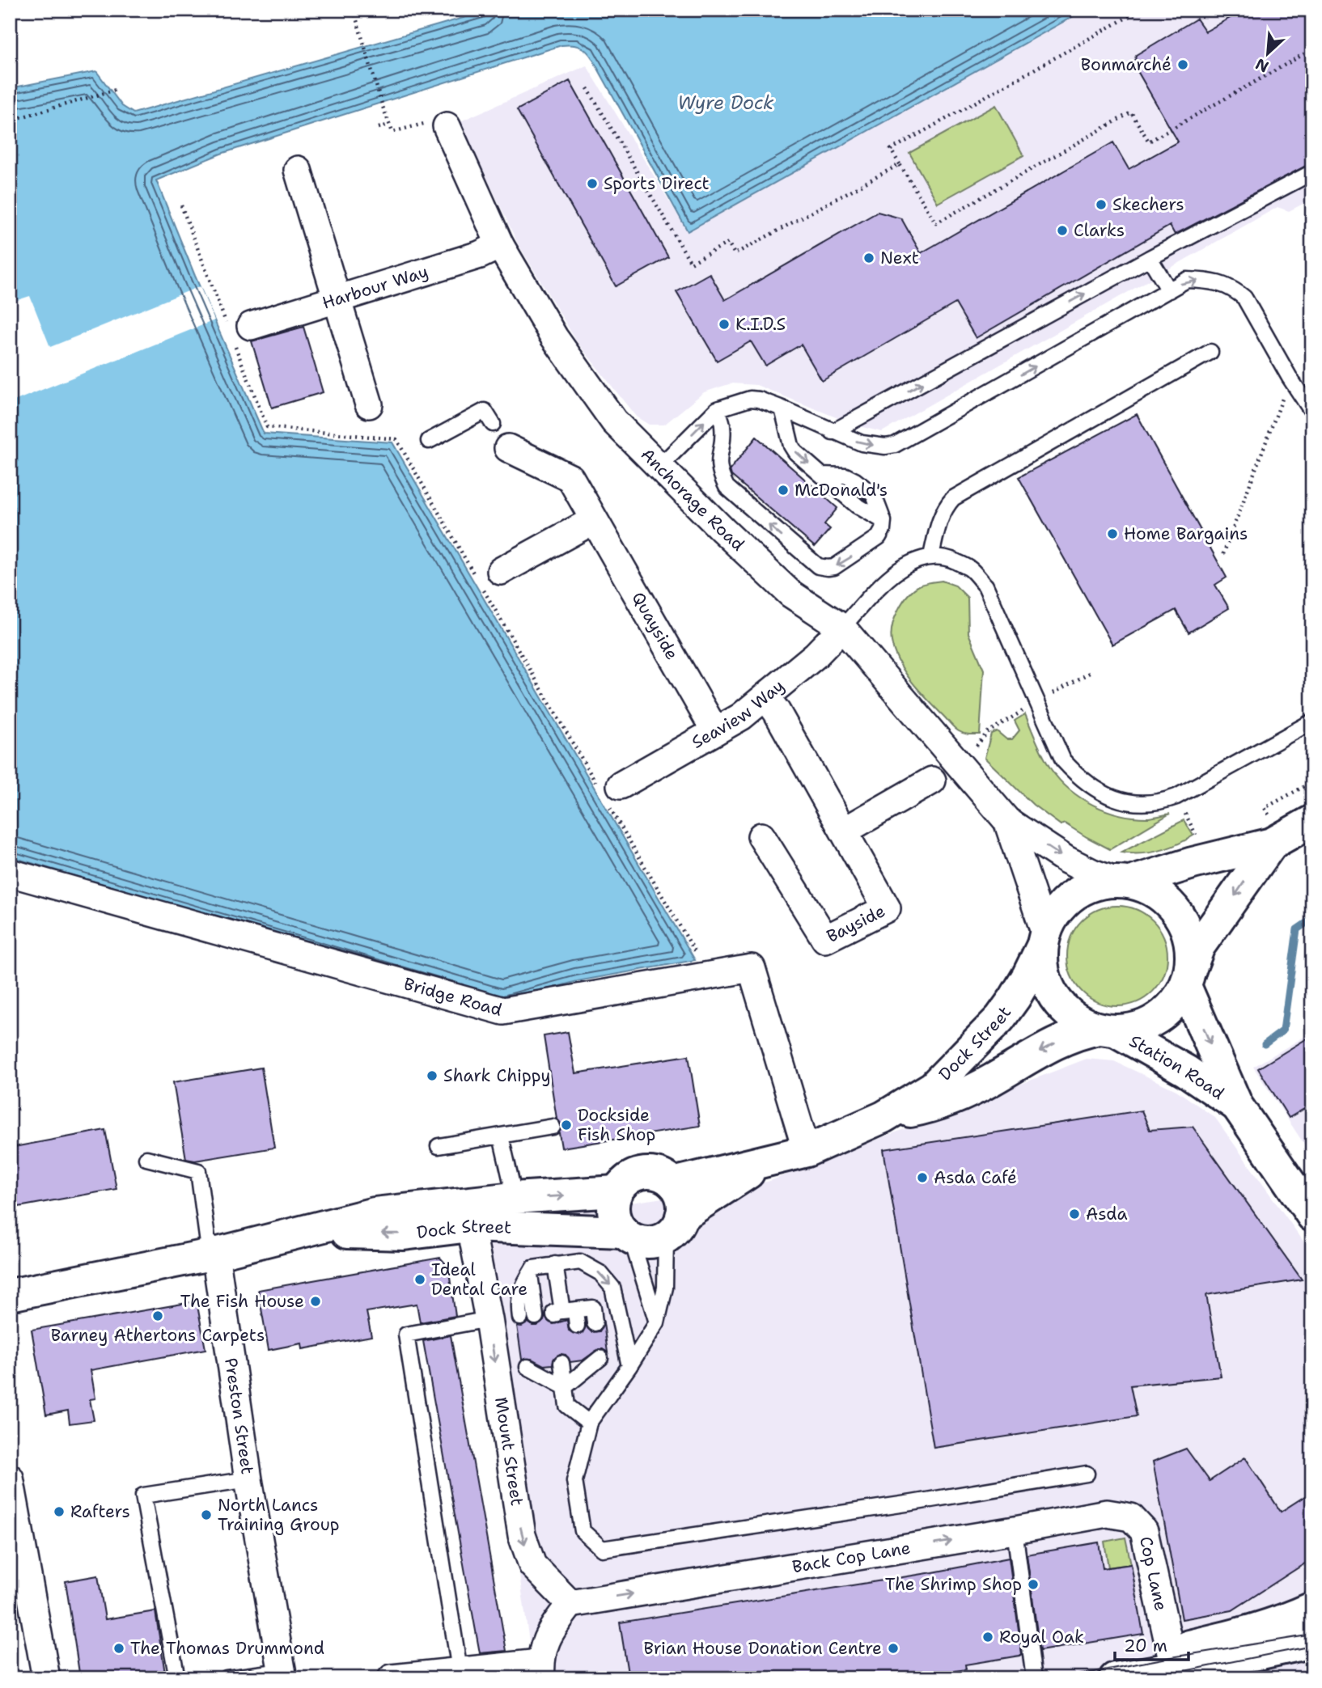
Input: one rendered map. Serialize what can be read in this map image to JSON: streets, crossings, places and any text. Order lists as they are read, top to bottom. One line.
{"streets":{"main road":["Dock Street","Station Road"],"street":["Harbour Way","Anchorage Road","Quayside","Seaview Way","Bayside","Bridge Road","Preston Street","Mount Street","Back Cop Lane","Cop Lane"]},"crossings":[["Harbour Way","Anchorage Road"],["Anchorage Road","Seaview Way"],["Anchorage Road","Dock Street"],["Anchorage Road","Station Road"],["Quayside","Seaview Way"],["Seaview Way","Bayside"],["Bridge Road","Dock Street"],["Dock Street","Station Road"],["Dock Street","Preston Street"],["Dock Street","Mount Street"],["Mount Street","Back Cop Lane"],["Back Cop Lane","Cop Lane"]],"one_way":["Mount Street","Back Cop Lane"],"water":["Wyre Dock"],"places":["Bonmarché","Sports Direct","Skechers","Clarks","Next","K.I.D.S","McDonald's","Home Bargains","Shark Chippy","Dockside Fish Shop","Asda Café","Asda","Ideal Dental Care","The Fish House","Barney Athertons Carpets","Rafters","North Lancs Training Group","The Shrimp Shop","Royal Oak","The Thomas Drummond","Brian House Donation Centre"],"scale_bar":"20 m","north":"bottom left"}
